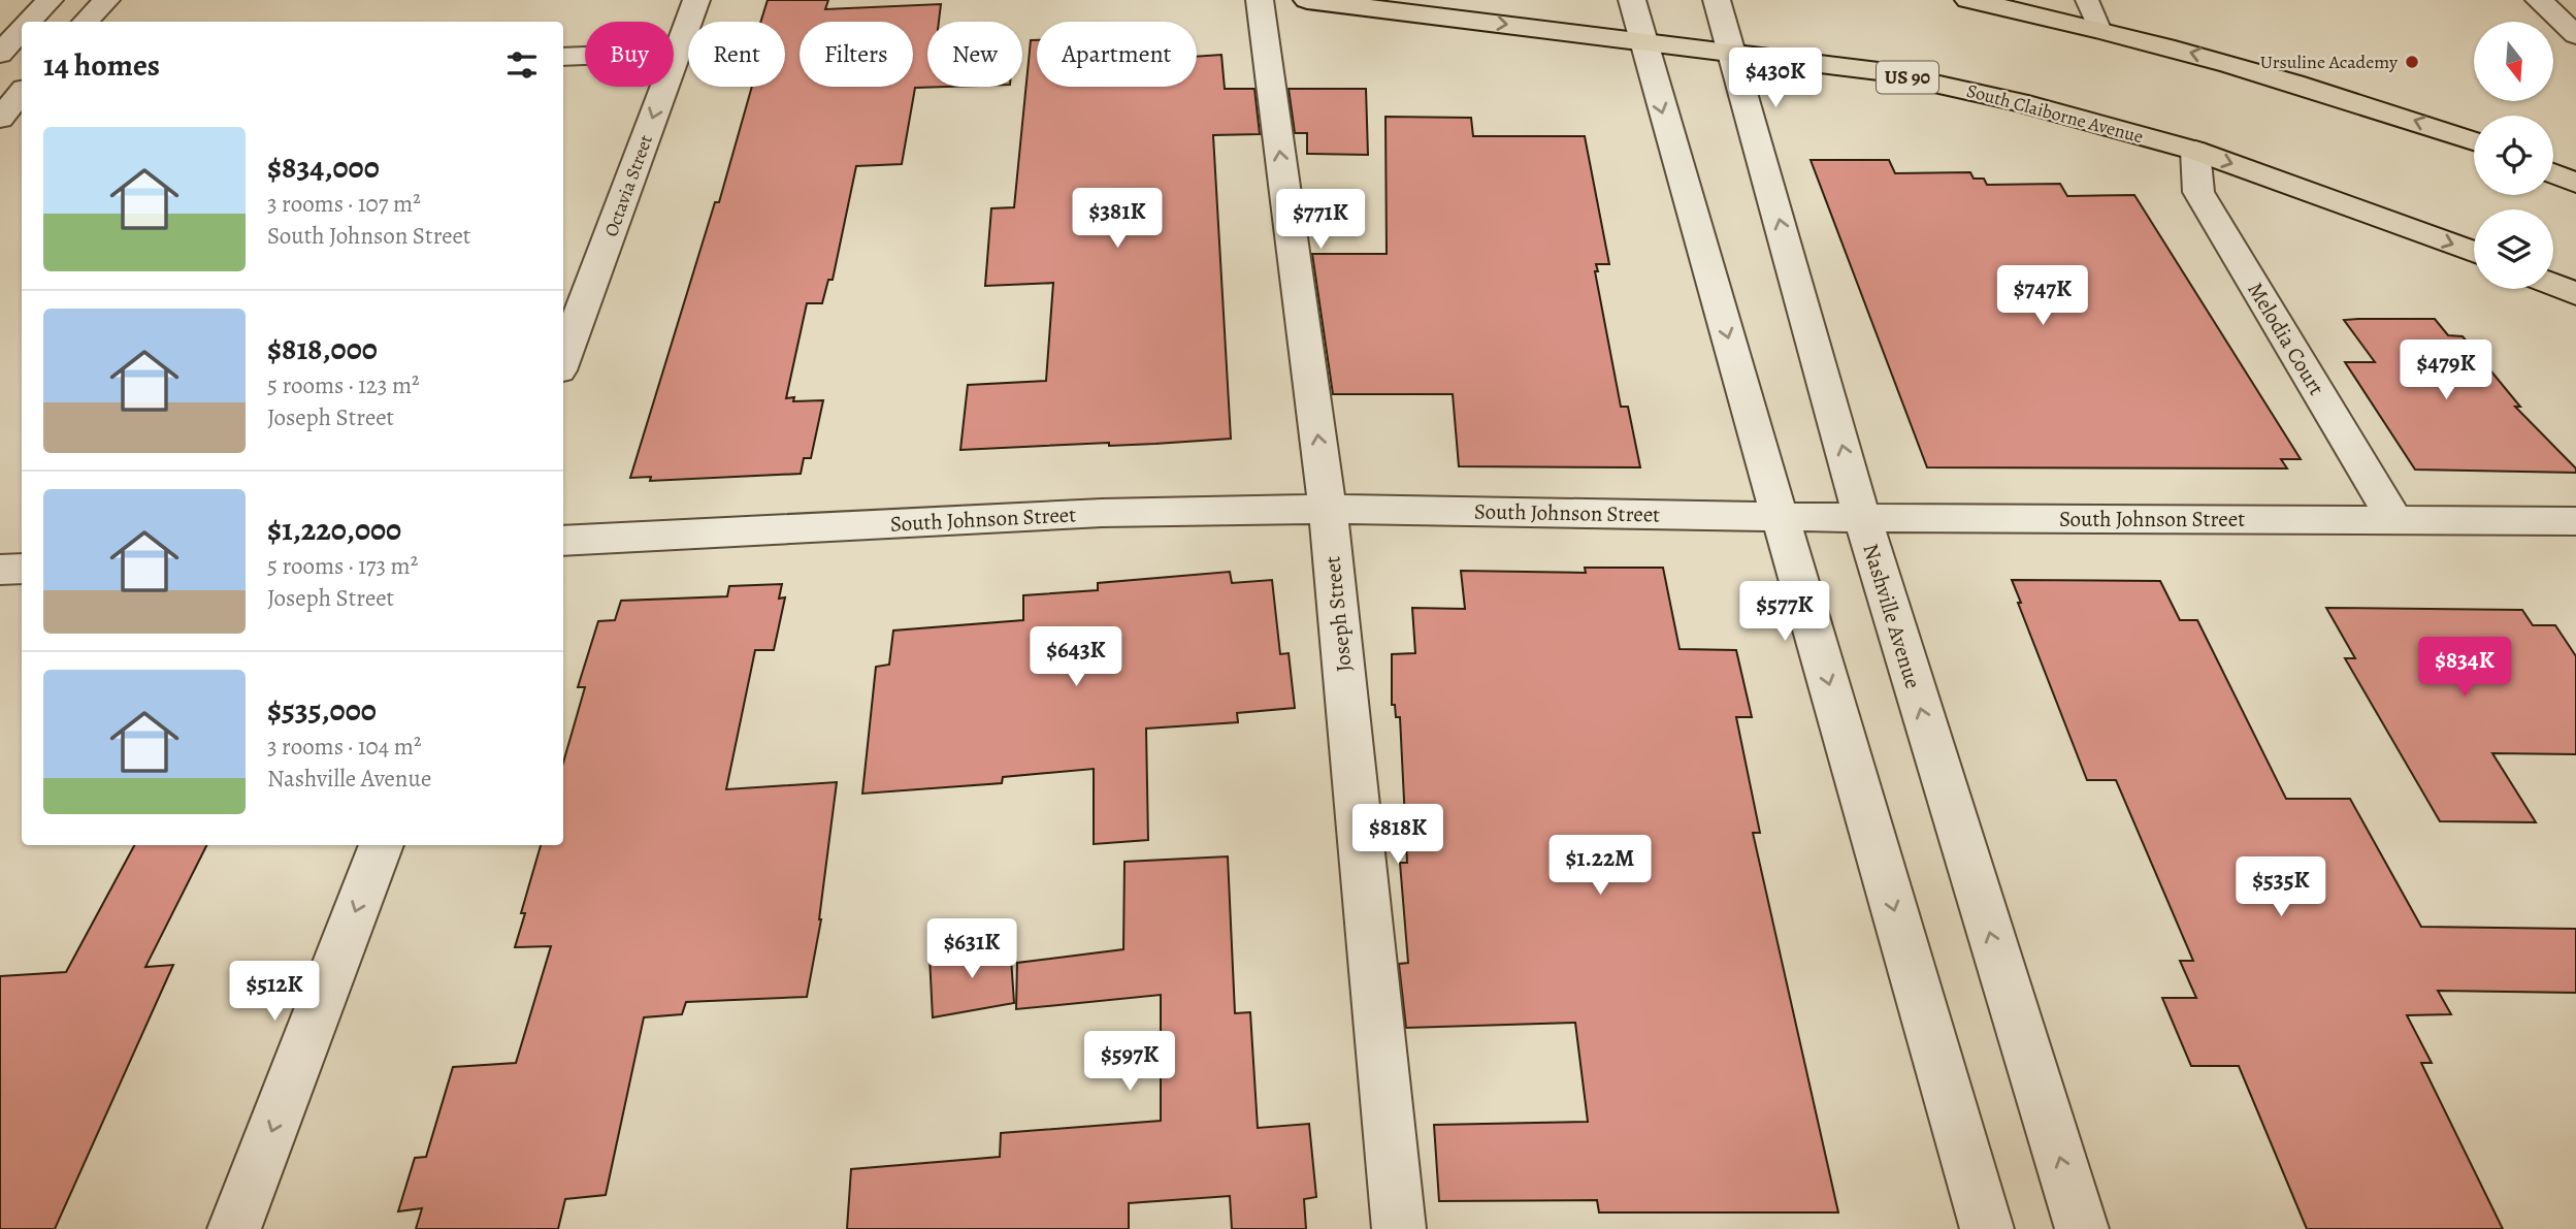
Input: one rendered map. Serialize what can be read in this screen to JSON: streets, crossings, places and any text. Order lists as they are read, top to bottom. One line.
{"streets":{"main road":["US 90","South Claiborne Avenue"],"street":["Octavia Street","Melodia Court","South Johnson Street","Joseph Street","Nashville Avenue"]},"crossings":[["South Claiborne Avenue","Melodia Court"],["South Claiborne Avenue","Nashville Avenue"],["Melodia Court","South Johnson Street"],["South Johnson Street","Joseph Street"],["South Johnson Street","Nashville Avenue"]],"one_way":["Octavia Street","Joseph Street"],"places":["Ursuline Academy"],"north":"bottom","page":{"chip":["Buy","Rent","Filters","New","Apartment"],"heading":"14 homes","price":["$430K","$381K","$771K","$747K","$479K","$577K","$643K","$834K","$818K","$1.22M","$535K","$631K","$512K","$597K"],"list":[{"name":"$834,000","note":"3 rooms · 107 m² · South Johnson Street"},{"name":"$818,000","note":"5 rooms · 123 m² · Joseph Street"},{"name":"$1,220,000","note":"5 rooms · 173 m² · Joseph Street"},{"name":"$535,000","note":"3 rooms · 104 m² · Nashville Avenue"}]}}
